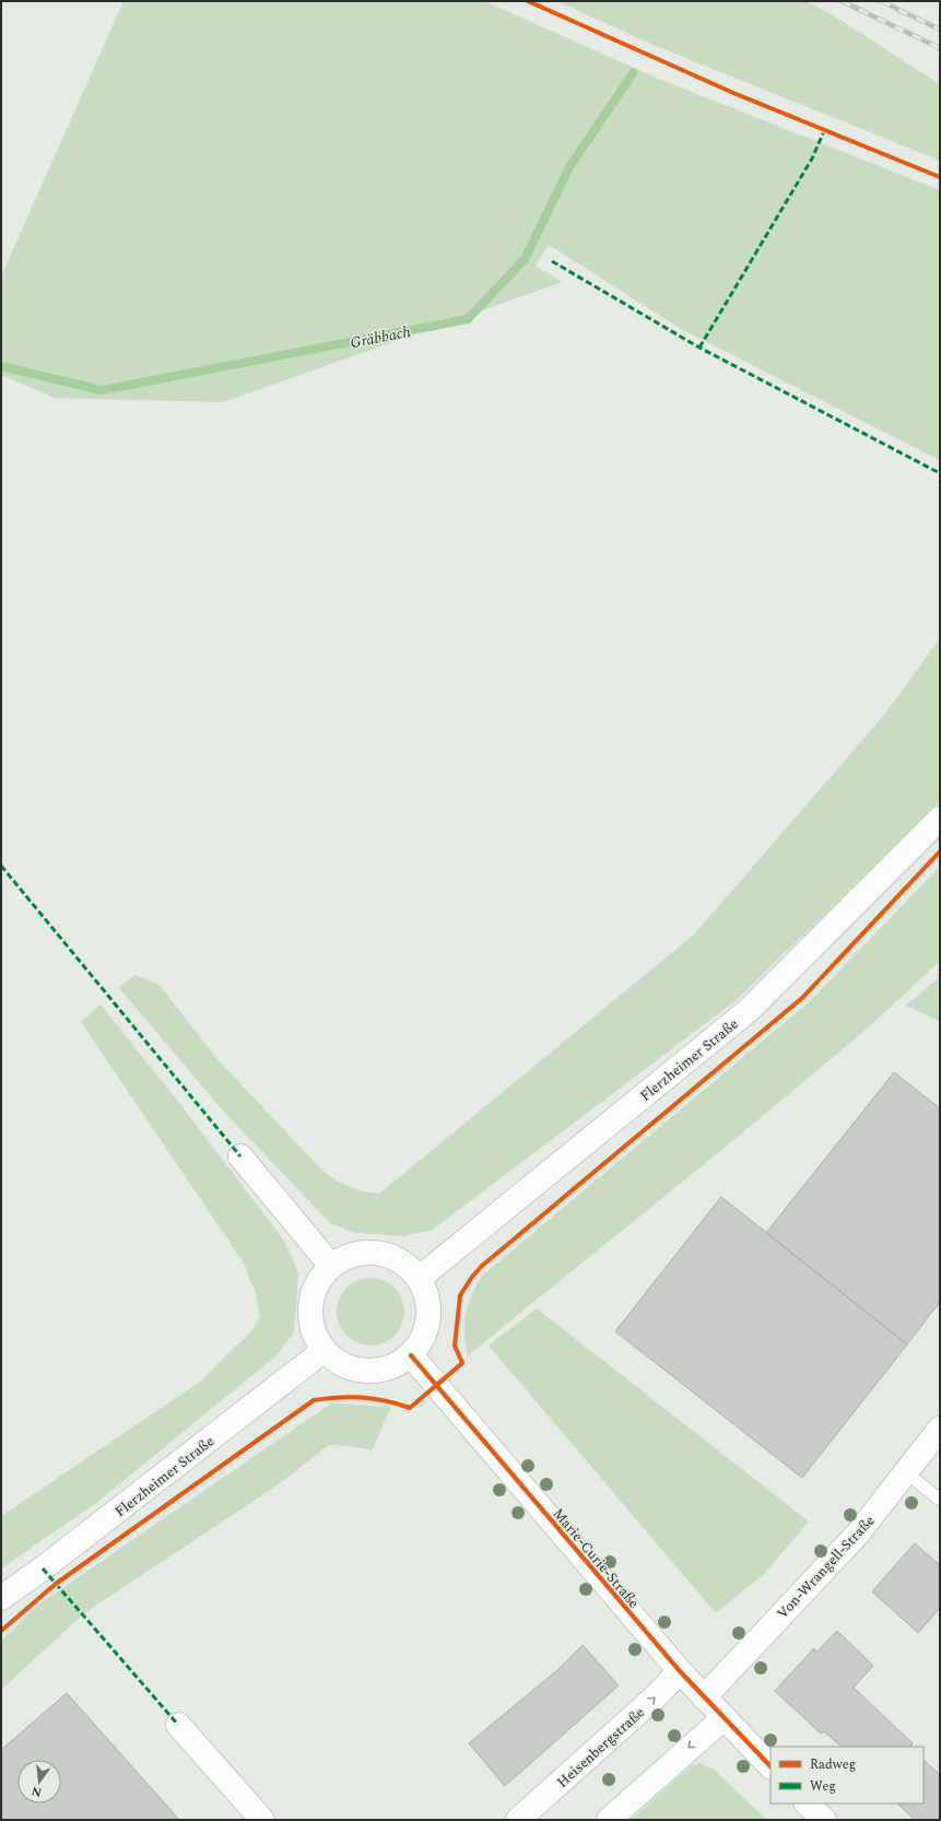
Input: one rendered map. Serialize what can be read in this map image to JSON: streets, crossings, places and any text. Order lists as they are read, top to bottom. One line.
{"streets":{"street":["Flerzheimer Straße","Marie-Curie-Straße","Von-Wrangell-Straße","Heisenbergstraße"]},"crossings":[["Flerzheimer Straße","Marie-Curie-Straße"],["Marie-Curie-Straße","Von-Wrangell-Straße"],["Marie-Curie-Straße","Heisenbergstraße"]],"water":["Gräbbach"],"legend":["Radweg","Weg"],"north":"bottom"}
